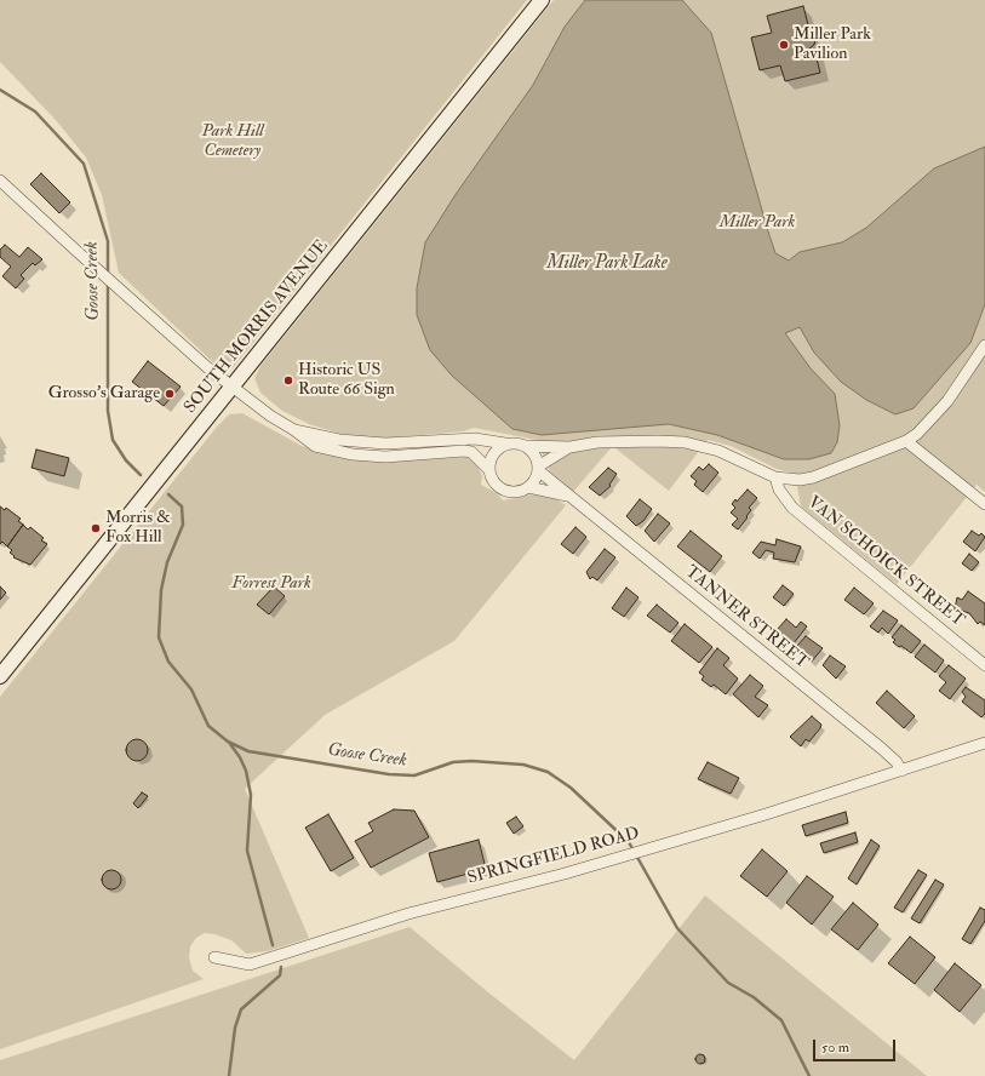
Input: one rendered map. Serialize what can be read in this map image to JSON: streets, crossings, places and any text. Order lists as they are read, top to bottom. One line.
{"streets":{"main road":["SOUTH MORRIS AVENUE"],"street":["VAN SCHOICK STREET","TANNER STREET","SPRINGFIELD ROAD"]},"crossings":[["TANNER STREET","SPRINGFIELD ROAD"]],"water":["Miller Park Lake","Goose Creek"],"parks":["Park Hill Cemetery","Miller Park","Forrest Park"],"places":["Miller Park Pavilion","Historic US Route 66 Sign","Grosso's Garage","Morris & Fox Hill"],"scale_bar":"50 m"}
